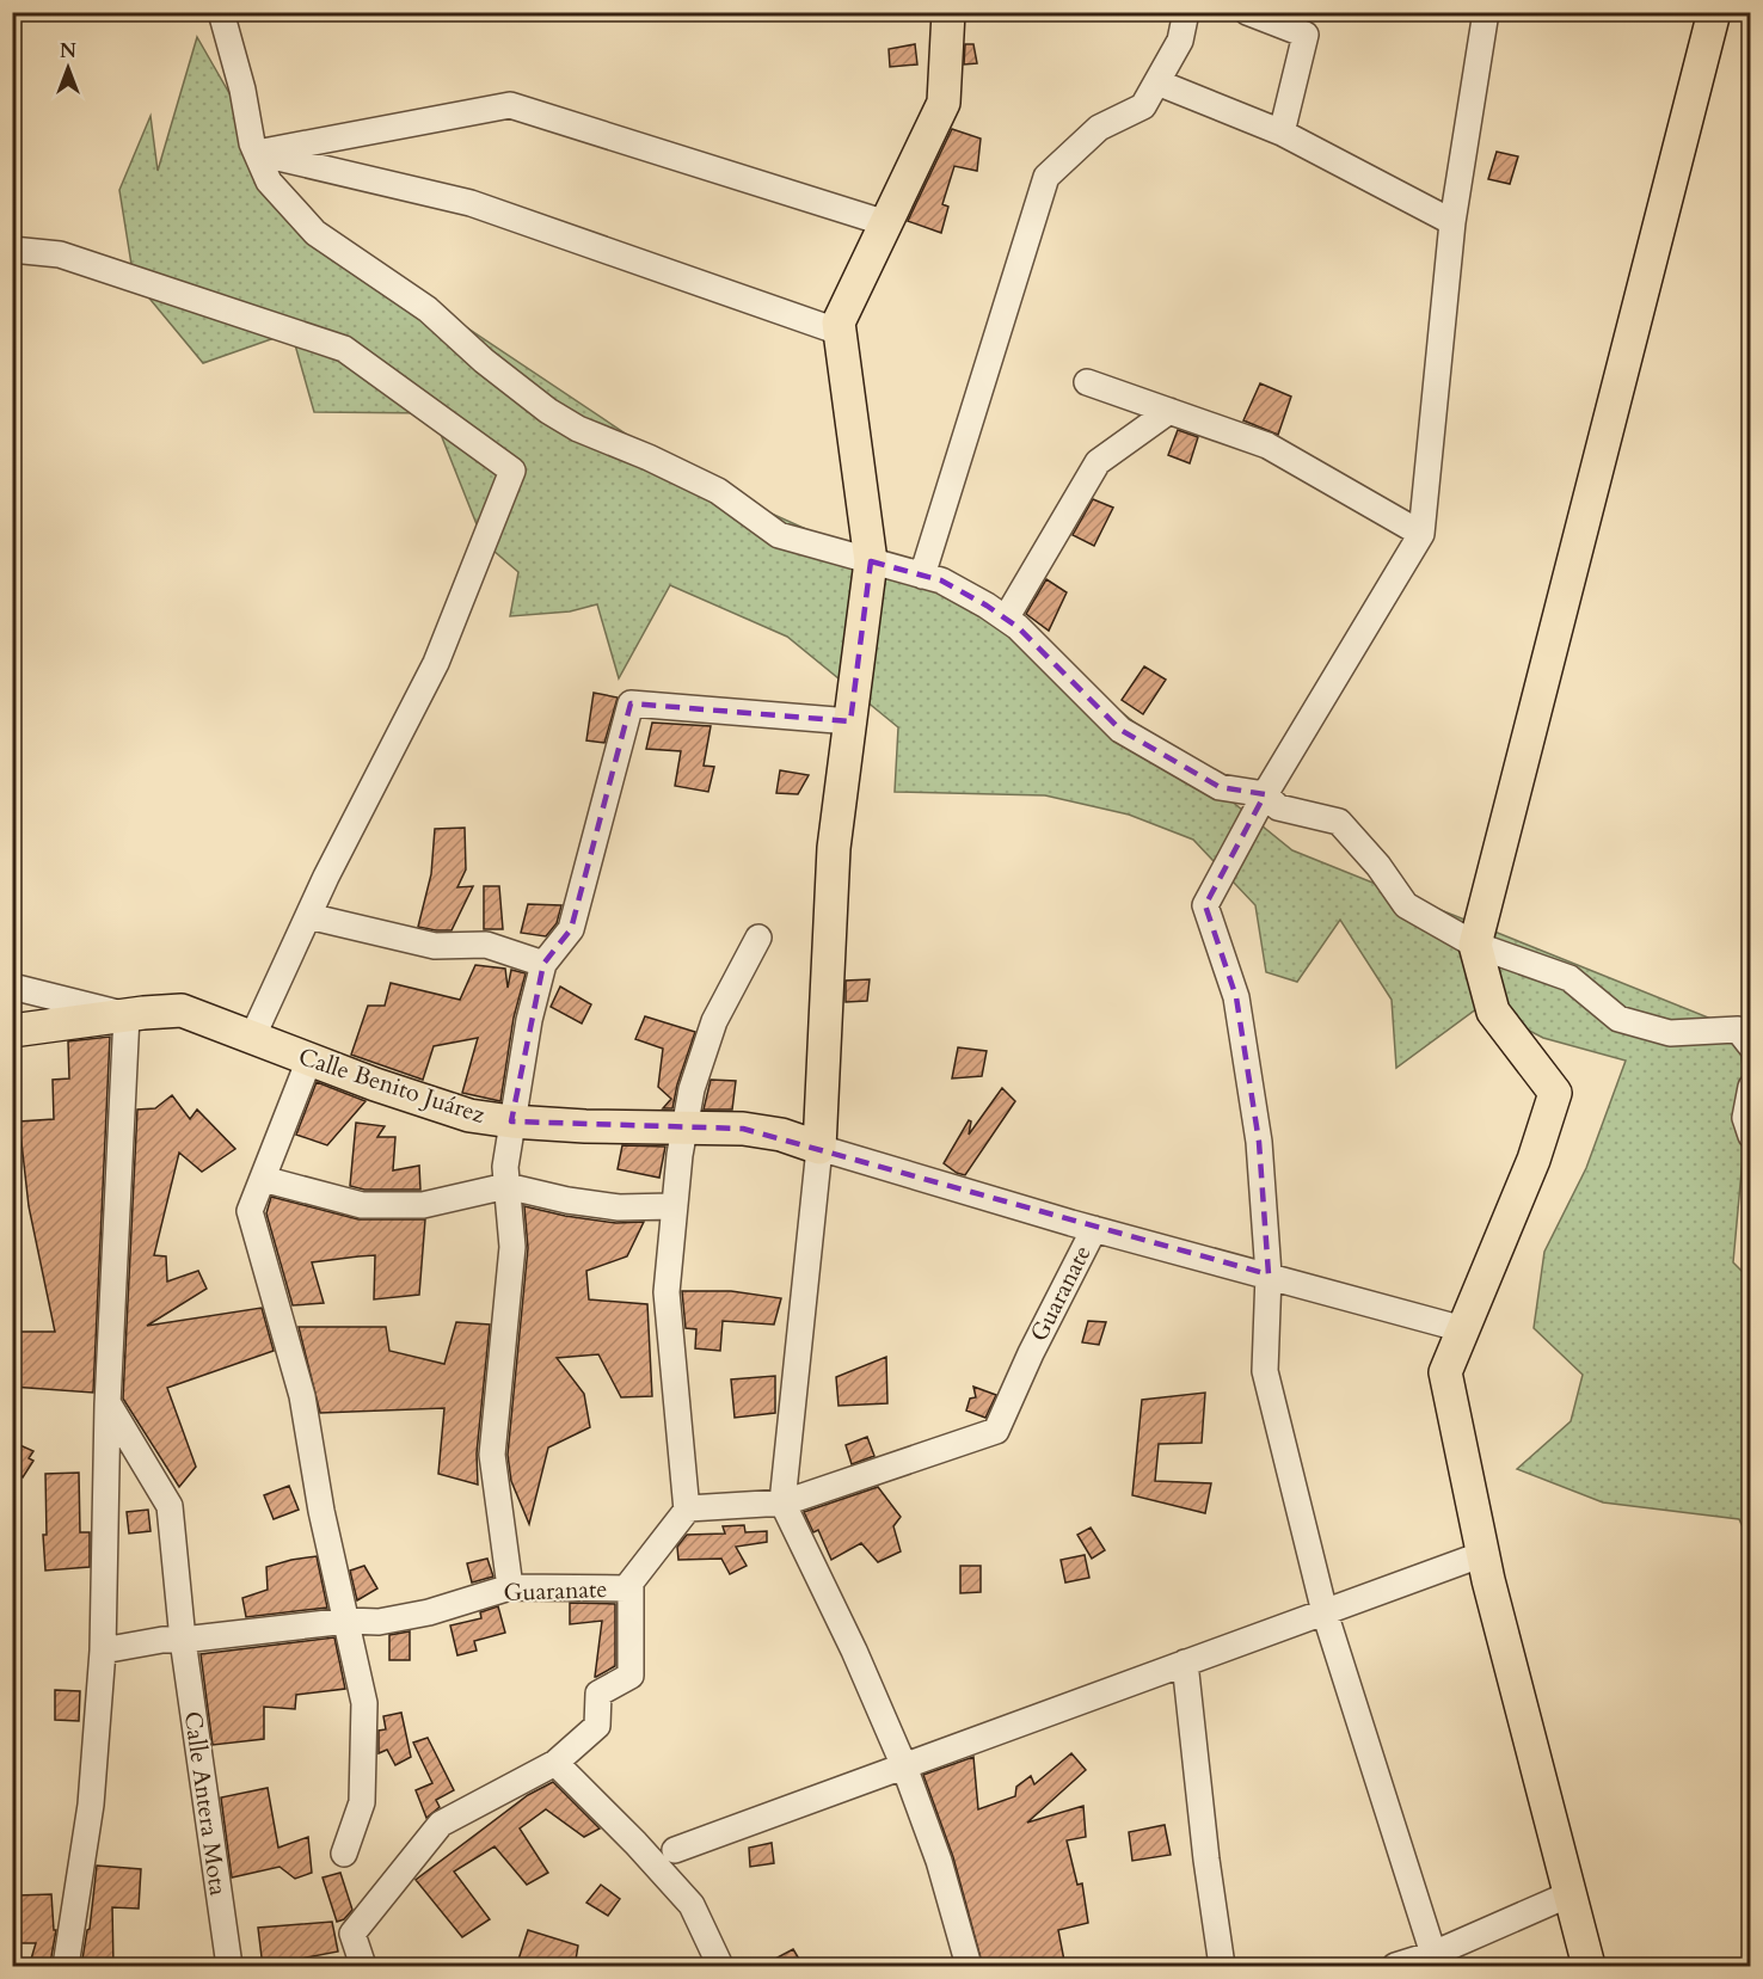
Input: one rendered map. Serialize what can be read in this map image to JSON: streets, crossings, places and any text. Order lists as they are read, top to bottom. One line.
{"streets":{"main road":["Calle Benito Juárez"],"street":["Guaranate","Calle Antera Mota"]},"crossings":[["Guaranate","Calle Antera Mota"]],"north":"top"}
